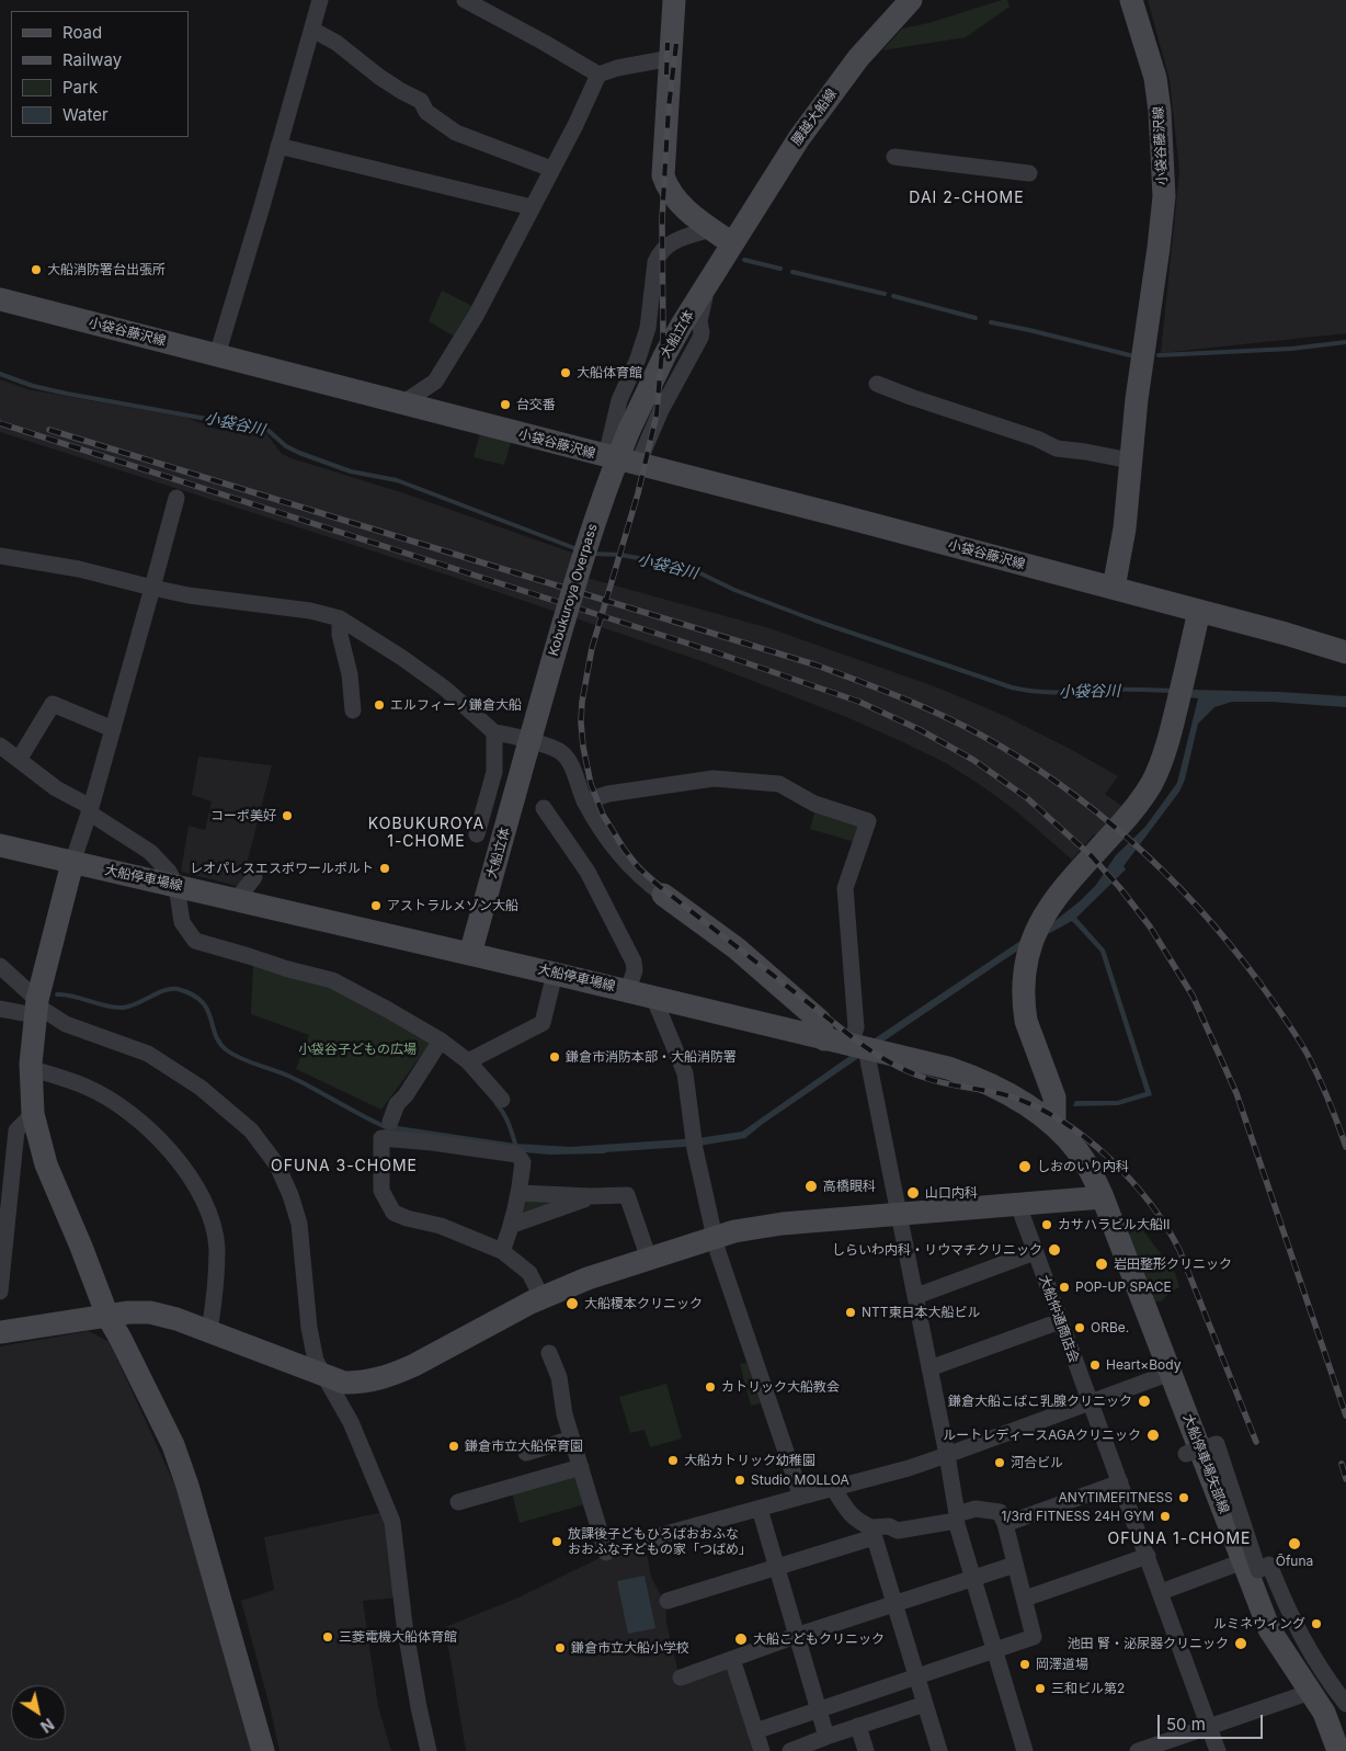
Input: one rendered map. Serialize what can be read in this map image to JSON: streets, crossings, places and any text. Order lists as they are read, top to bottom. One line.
{"streets":{"main road":["腰越大船線","小袋谷藤沢線","大船立体","Kobukuroya Overpass","大船停車場線","大船停車場矢部線"],"street":["大船仲通商店会"]},"crossings":[["腰越大船線","大船立体"],["大船立体","Kobukuroya Overpass"],["大船立体","大船停車場線"],["大船停車場線","大船停車場矢部線"]],"districts":["DAI 2-CHOME","KOBUKUROYA 1-CHOME","OFUNA 3-CHOME","OFUNA 1-CHOME"],"water":["小袋谷川"],"parks":["小袋谷子どもの広場"],"places":["大船消防署台出張所","大船体育館","台交番","エルフィーノ鎌倉大船","コーポ美好","レオパレスエスポワールポルト","アストラルメゾン大船","鎌倉市消防本部・大船消防署","しおのいり内科","高橋眼科","山口内科","カサハラビル大船Ⅱ","しらいわ内科・リウマチクリニック","岩田整形クリニック","POP-UP SPACE","大船榎本クリニック","NTT東日本大船ビル","ORBe.","Heart×Body","カトリック大船教会","鎌倉大船こばこ乳腺クリニック","ルートレディースAGAクリニック","鎌倉市立大船保育園","大船カトリック幼稚園","河合ビル","Studio MOLLOA","ANYTIMEFITNESS","1/3rd FITNESS 24H GYM","放課後子どもひろばおおふな おおふな子どもの家「つばめ」","Ōfuna","ルミネウィング","三菱電機大船体育館","大船こどもクリニック","池田 腎・泌尿器クリニック","鎌倉市立大船小学校","岡澤道場","三和ビル第2"],"legend":["Road","Railway","Park","Water"],"scale_bar":"50 m","north":"bottom right"}
